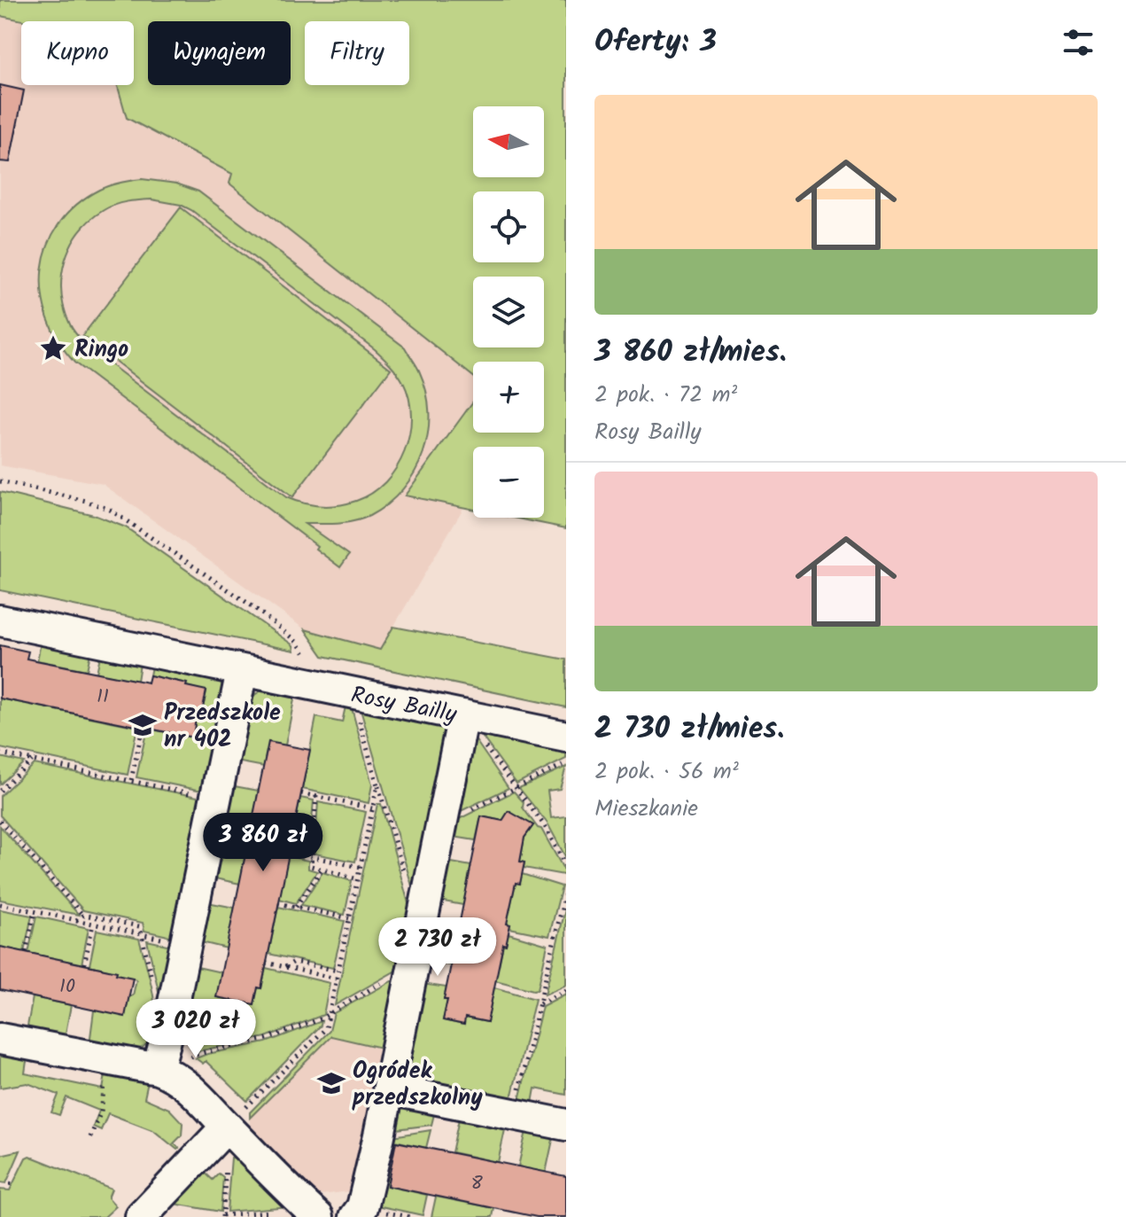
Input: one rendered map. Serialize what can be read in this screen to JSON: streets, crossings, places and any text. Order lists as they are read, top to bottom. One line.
{"streets":{"street":["Rosy Bailly"]},"places":{"place":["Ringo"],"school or university":["Przedszkole nr 402","Ogródek przedszkolny"]},"house_numbers":["11","10","8"],"north":"left","page":{"heading":"Oferty: 3","chip":["Kupno","Wynajem","Filtry"],"list":[{"name":"3 860 zł/mies.","note":"2 pok. · 72 m² · Rosy Bailly"},{"name":"2 730 zł/mies.","note":"2 pok. · 56 m² · Mieszkanie"}],"map_buttons":["+","−"],"price":["3 860 zł","2 730 zł","3 020 zł"]}}
